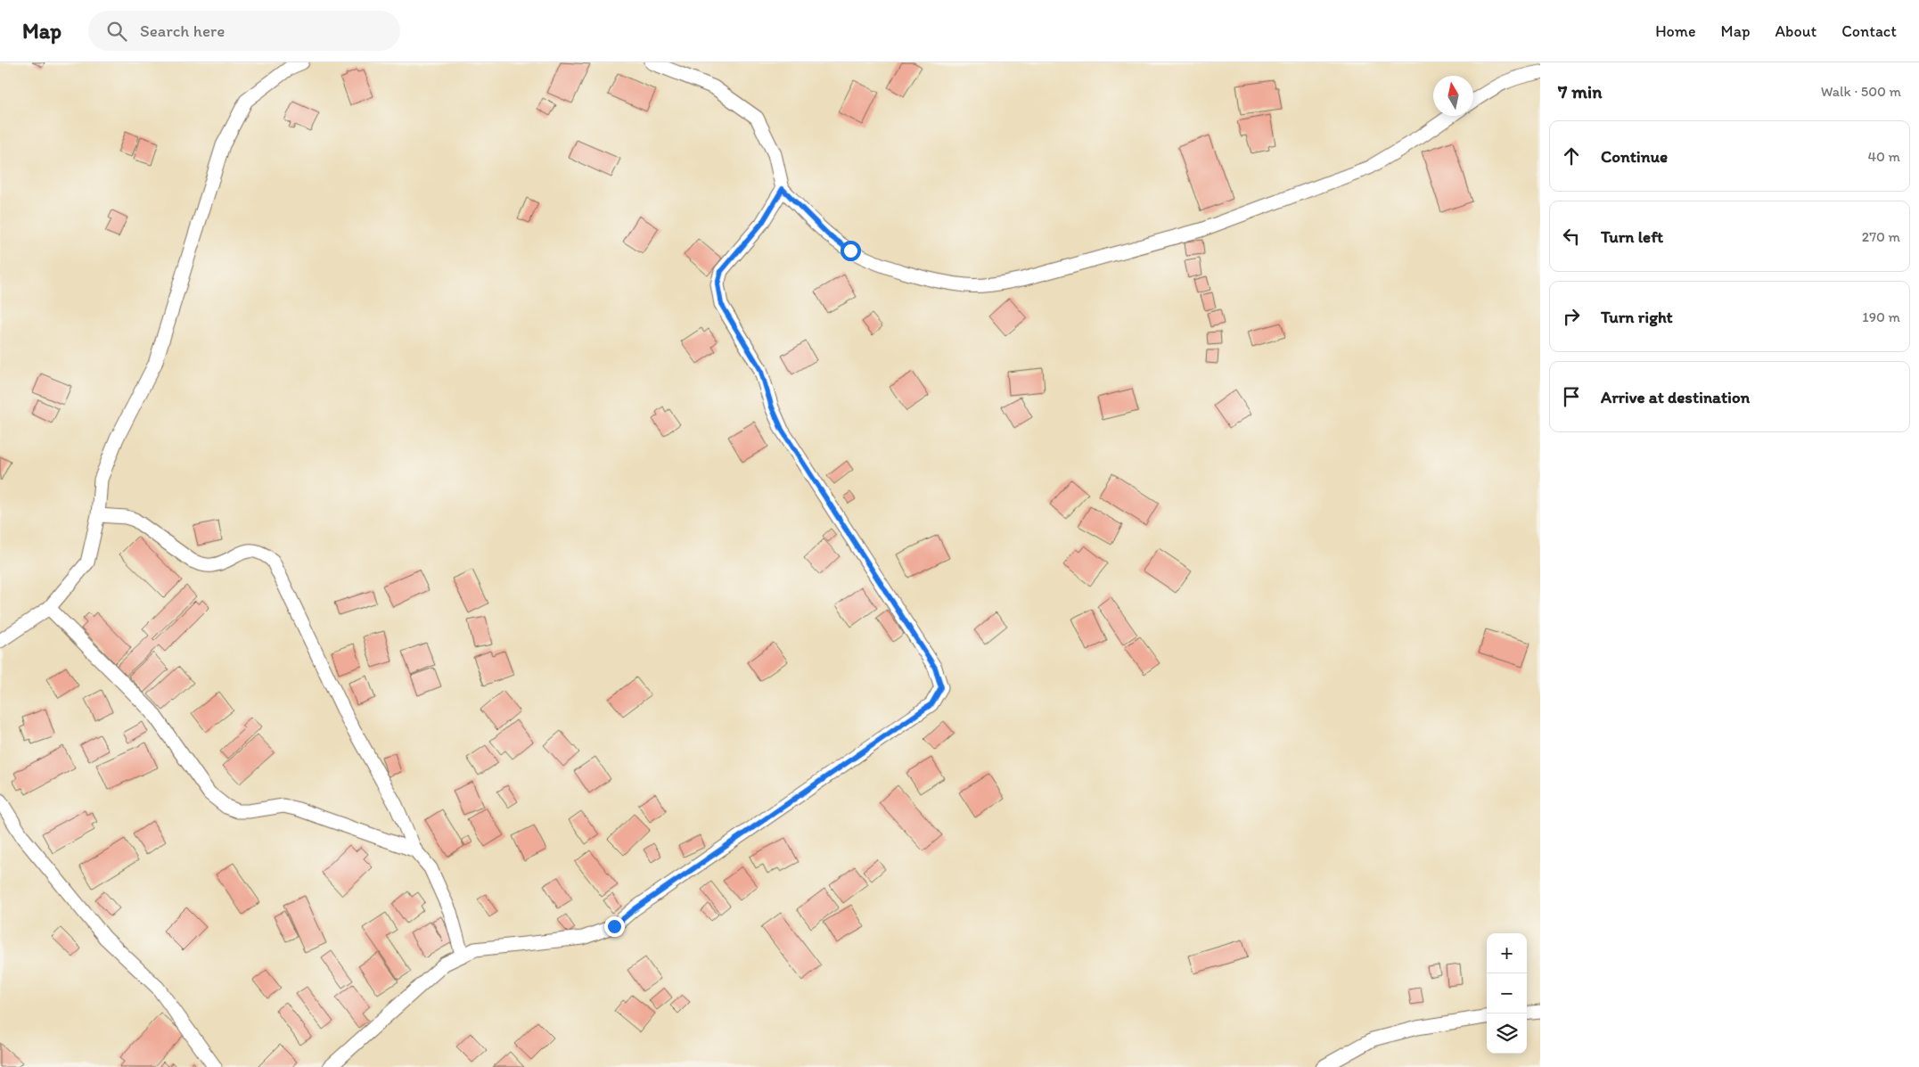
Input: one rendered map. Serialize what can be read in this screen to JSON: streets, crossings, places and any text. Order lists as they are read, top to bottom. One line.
{"north":"top","page":{"header":"Map","search":"Search here","nav":["Home","Map","About","Contact"],"heading":["7 min","Walk · 500 m"],"list":[["Continue","40 m"],["Turn left","270 m"],["Turn right","190 m"],"Arrive at destination"],"map_buttons":["+","−"]}}
